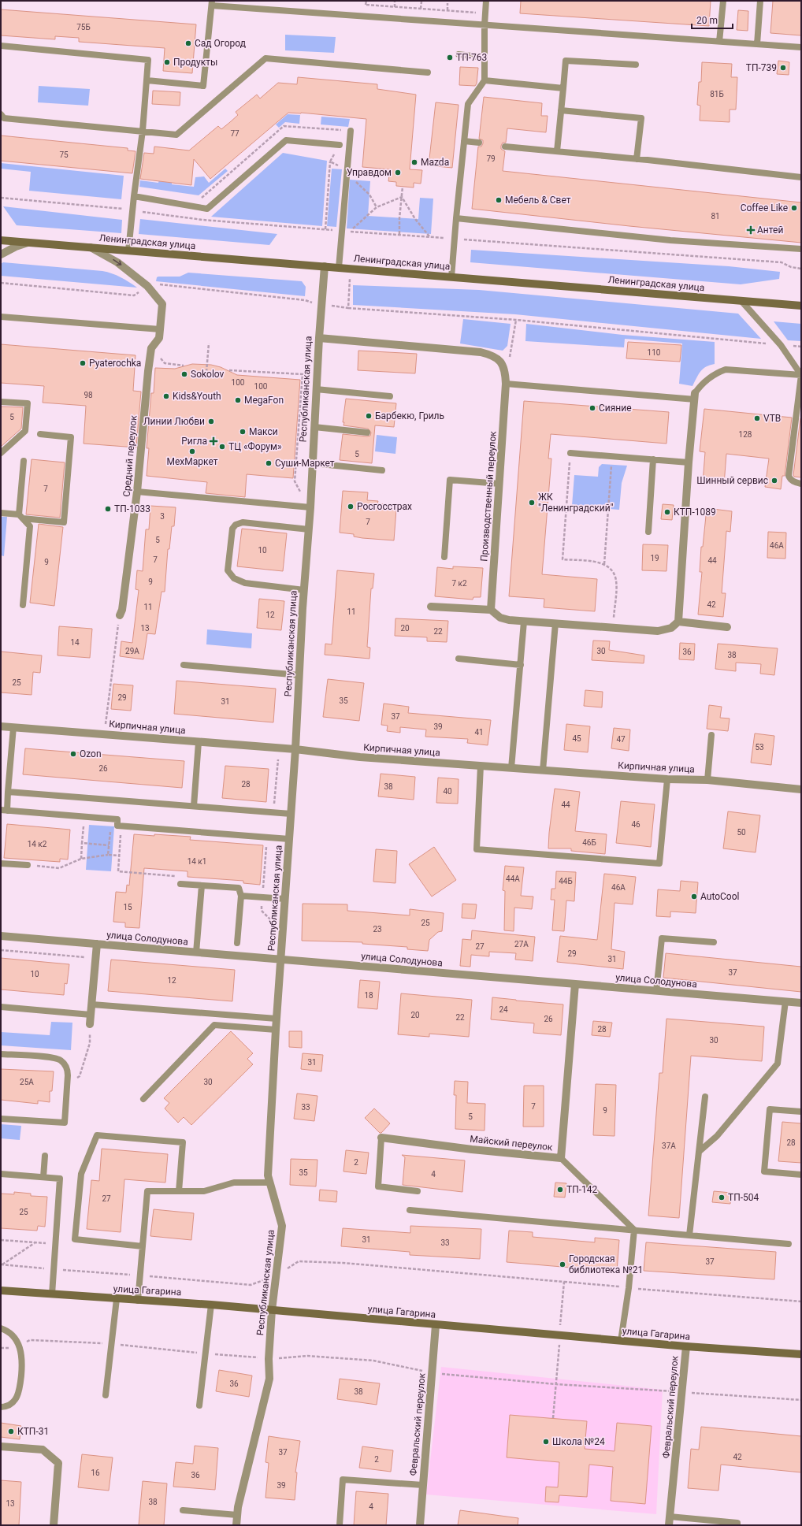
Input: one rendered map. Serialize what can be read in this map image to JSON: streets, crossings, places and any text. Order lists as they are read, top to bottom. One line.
{"streets":{"street":["Ленинградская улица","Республиканская улица","Средний переулок","Производственный переулок","Кирпичная улица","улица Солодунова","Майский переулок","улица Гагарина","Февральский переулок"]},"crossings":[["Ленинградская улица","Республиканская улица"],["Республиканская улица","Производственный переулок"],["Республиканская улица","Кирпичная улица"],["Республиканская улица","улица Солодунова"],["Республиканская улица","улица Гагарина"],["улица Солодунова","Майский переулок"],["улица Гагарина","Февральский переулок"]],"places":{"other":["Сад Огород","ТП-763","Продукты","ТП-739","Mazda","Управдом","Мебель & Свет","Coffee Like","Pyaterochka","Sokolov","Kids&Youth","MegaFon","Сияние","Барбекю, Гриль","VTB","Линии Любви","Макси","ТЦ «Форум»","МехМаркет","Суши-Маркет","Шинный сервис","ЖК \"Ленинградский\"","Росгосстрах","ТП-1033","КТП-1089","Ozon","AutoCool","ТП-142","ТП-504","Городская библиотека №21","КТП-31","Школа №24"],"health":["Антей","Ригла"]},"house_numbers":["75Б","81Б","77","75","79","81","110","100","100","98","5","128","5","7","3","7","5","46А","10","19","7","44","9","9","7 к2","42","11","11","12","13","20","22","14","29А","30","36","38","25","29","35","31","37","39","41","45","47","53","26","28","38","40","44","46","50","46Б","14 к2","14 к1","44А","44Б","46А","15","25","23","27А","27","29","31","37","10","12","18","24","20","22","26","28","30","31","25А","30","7","33","9","5","28","37А","2","35","4","27","25","31","33","37","36","38","37","42","2","16","36","39","38","13","4"],"scale_bar":"20 m"}
